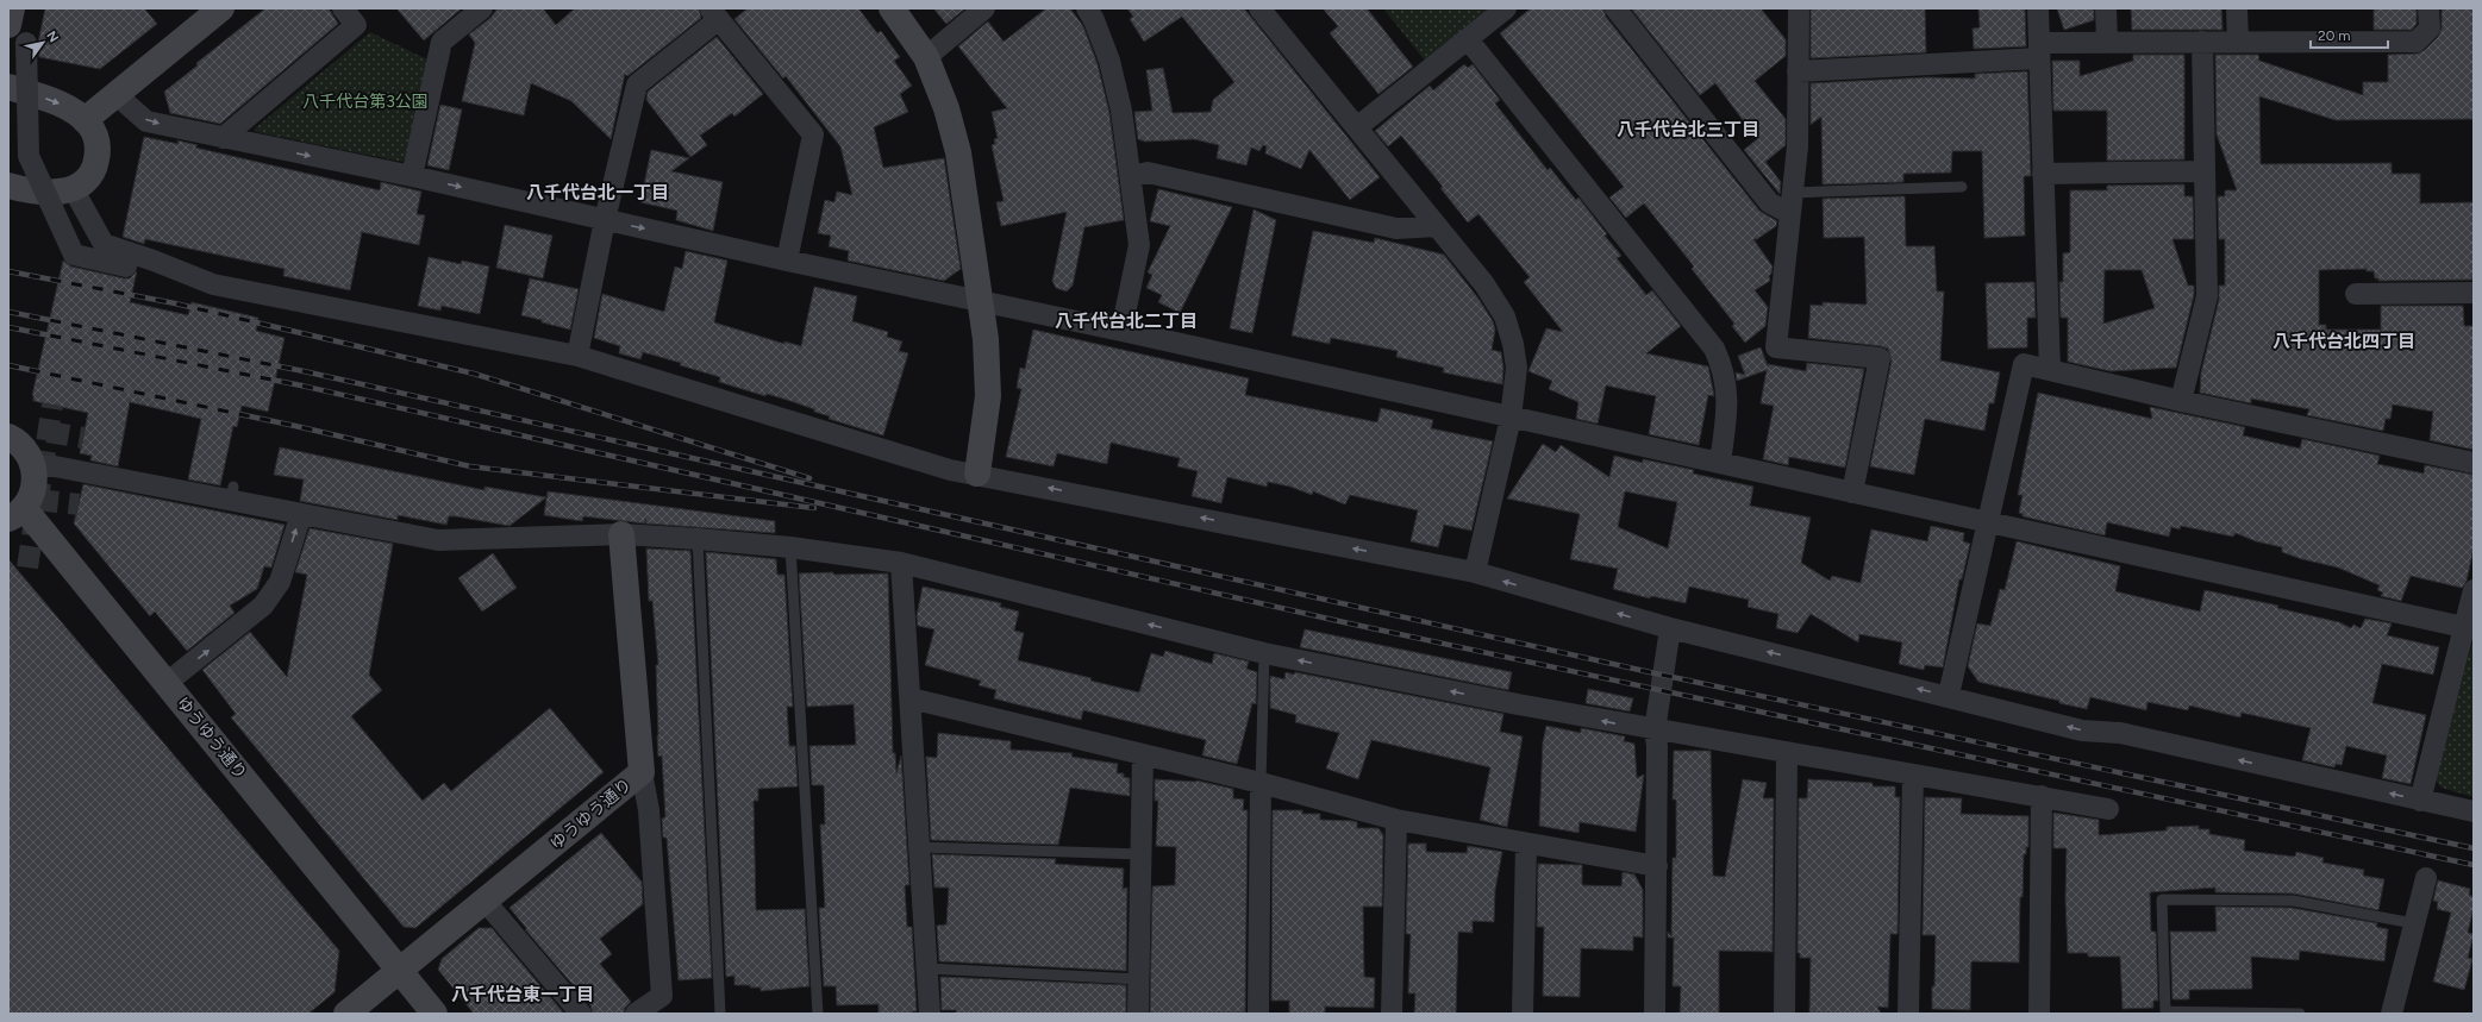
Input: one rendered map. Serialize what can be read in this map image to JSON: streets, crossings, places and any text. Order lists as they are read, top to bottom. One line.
{"streets":{"street":["ゆうゆう通り"]},"districts":["八千代台北三丁目","八千代台北一丁目","八千代台北二丁目","八千代台北四丁目","八千代台東一丁目"],"parks":["八千代台第3公園"],"scale_bar":"20 m","north":"top right"}
